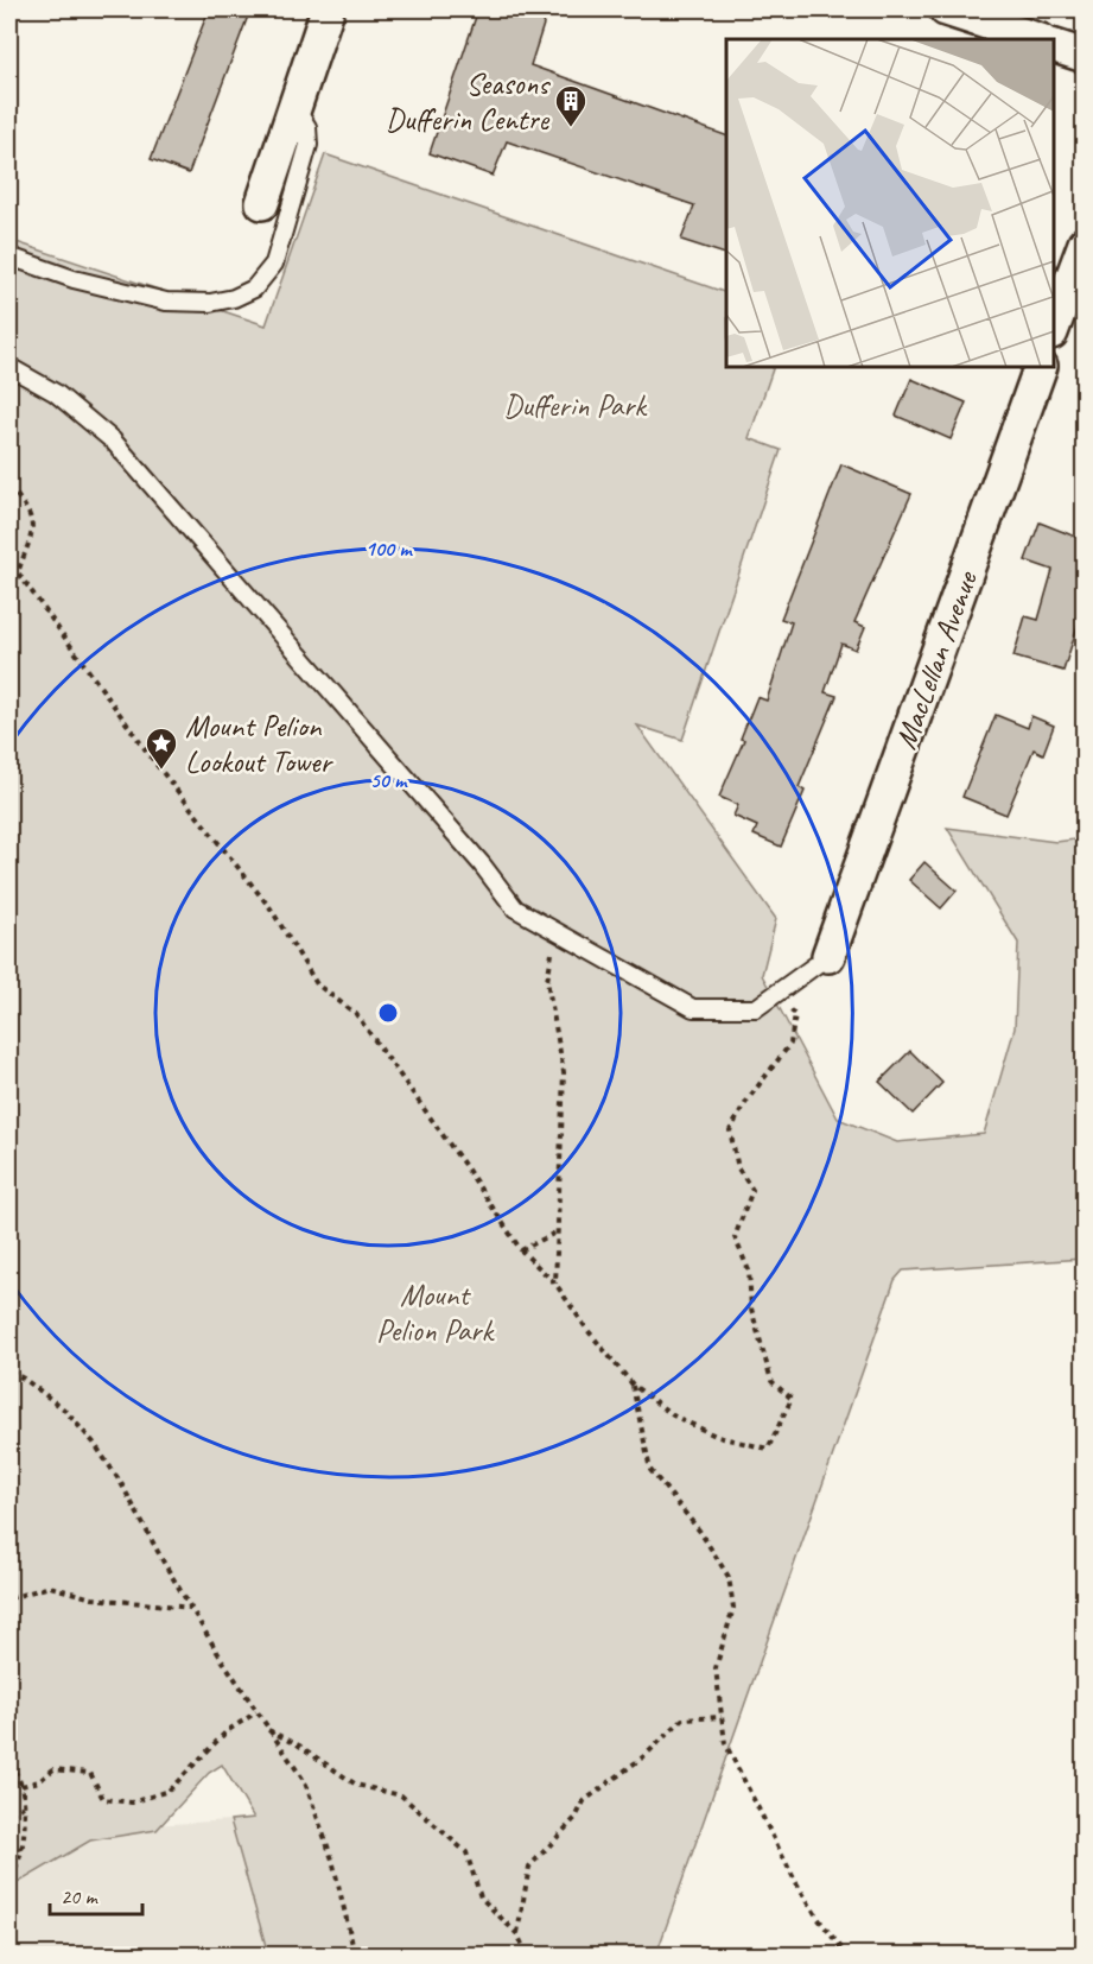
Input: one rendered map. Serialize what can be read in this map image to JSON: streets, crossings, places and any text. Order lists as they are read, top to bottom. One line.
{"streets":{"street":["MacLellan Avenue"]},"parks":["Dufferin Park","Mount Pelion Park"],"places":{"building":["Seasons Dufferin Centre"],"place":["Mount Pelion Lookout Tower"]},"scale_bar":"20 m","rings":["100 m","50 m"]}
